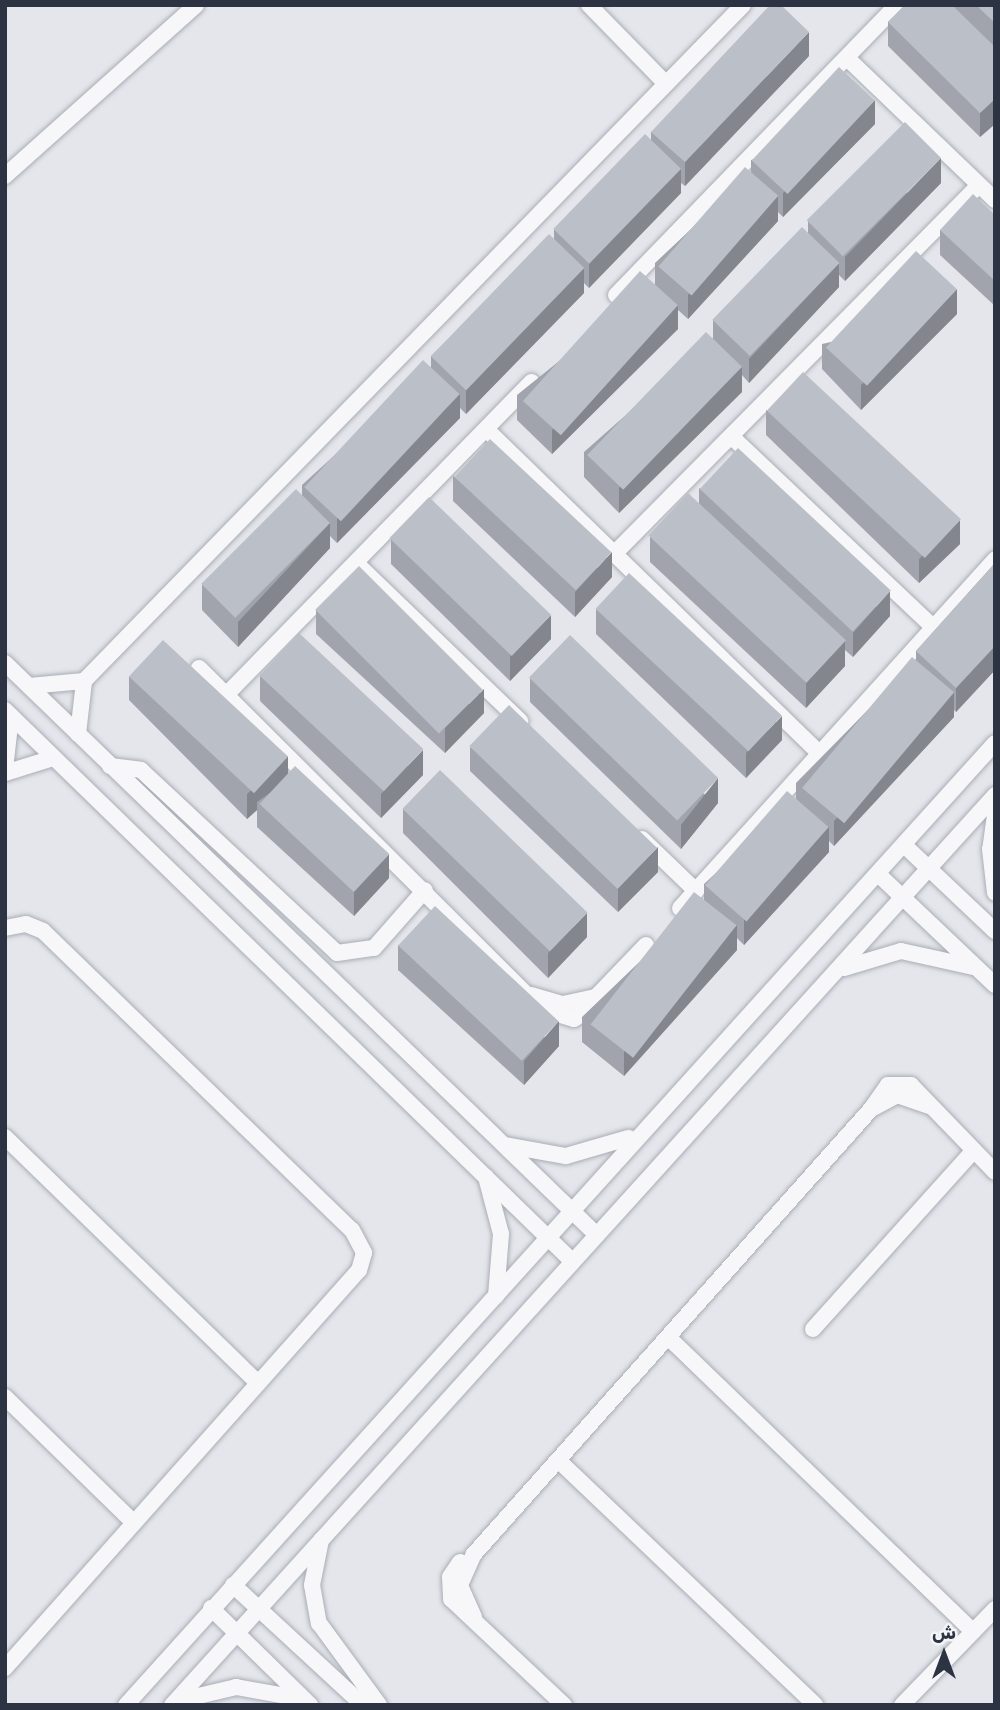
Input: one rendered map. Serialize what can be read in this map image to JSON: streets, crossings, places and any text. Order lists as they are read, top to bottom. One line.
{"north":"top"}
